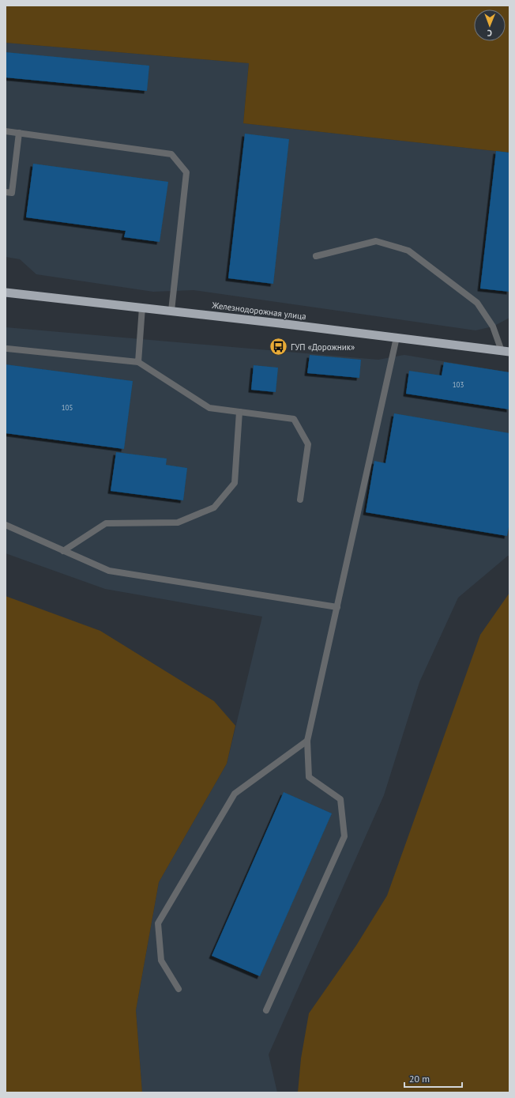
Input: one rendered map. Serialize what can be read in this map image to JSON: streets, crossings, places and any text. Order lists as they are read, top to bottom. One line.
{"streets":{"highway":["Железнодорожная улица"]},"places":{"bus stop":["ГУП «Дорожник»"]},"house_numbers":["103","105"],"scale_bar":"20 m","north":"bottom"}
